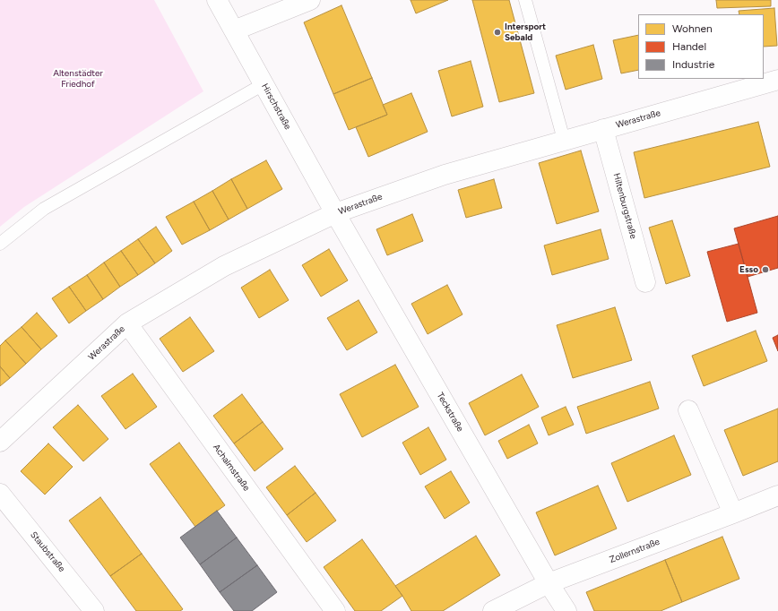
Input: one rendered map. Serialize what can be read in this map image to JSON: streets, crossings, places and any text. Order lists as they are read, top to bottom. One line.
{"streets":{"street":["Hirschstraße","Werastraße","Hiltenburgstraße","Teckstraße","Achalmstraße","Zollernstraße","Staubstraße"]},"crossings":[["Hirschstraße","Werastraße"],["Hirschstraße","Teckstraße"],["Werastraße","Hiltenburgstraße"],["Werastraße","Teckstraße"],["Werastraße","Achalmstraße"],["Teckstraße","Zollernstraße"]],"parks":["Altenstädter Friedhof"],"places":["Intersport Sebald","Esso"],"legend":["Wohnen","Handel","Industrie"]}
